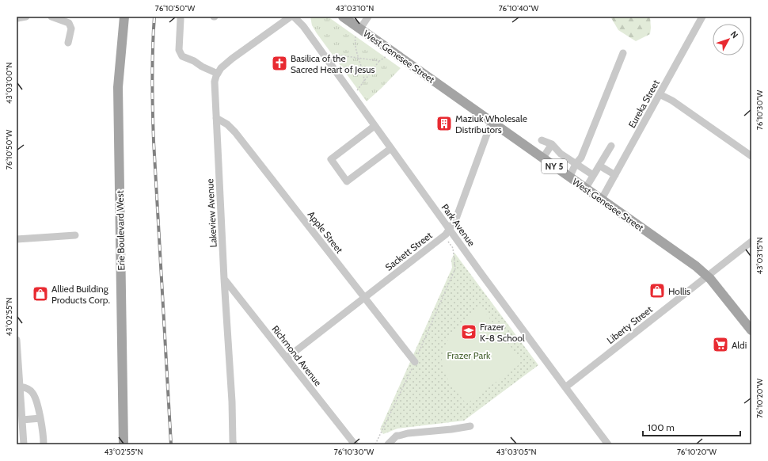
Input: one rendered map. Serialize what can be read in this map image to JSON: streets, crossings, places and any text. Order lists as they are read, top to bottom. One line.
{"streets":{"main road":["West Genesee Street","NY 5","Erie Boulevard West"],"street":["Eureka Street","Lakeview Avenue","Park Avenue","Apple Street","Sackett Street","Liberty Street","Richmond Avenue"]},"crossings":[["West Genesee Street","Eureka Street"],["West Genesee Street","Sackett Street"],["West Genesee Street","Liberty Street"],["Lakeview Avenue","Apple Street"],["Lakeview Avenue","Richmond Avenue"],["Park Avenue","Sackett Street"],["Park Avenue","Liberty Street"],["Apple Street","Sackett Street"],["Sackett Street","Richmond Avenue"]],"parks":["Frazer Park"],"places":{"church":["Basilica of the Sacred Heart of Jesus"],"building":["Maziuk Wholesale Distributors"],"shop":["Hollis","Allied Building Products Corp."],"school or university":["Frazer K-8 School"],"supermarket":["Aldi"]},"scale_bar":"100 m","north":"top right","coordinates":["76°10'50\"W","43°03'10\"N","76°10'40\"W","43°03'00\"N","76°10'30\"W","43°03'15\"N","43°02'55\"N","76°10'20\"W","43°03'05\"N"]}
